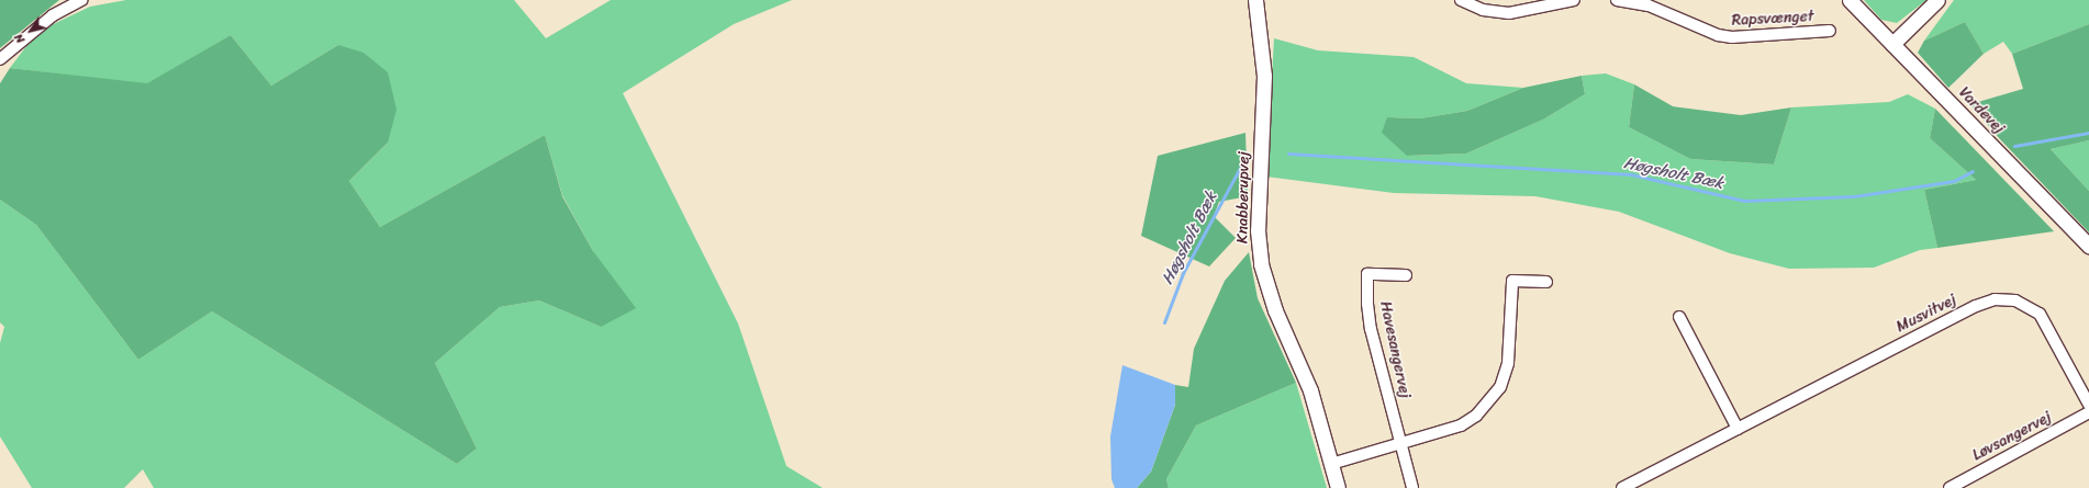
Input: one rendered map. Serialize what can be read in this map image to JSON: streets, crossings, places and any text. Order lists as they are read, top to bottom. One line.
{"streets":{"street":["Rapsvænget","Vardevej","Knabberupvej","Musvitvej","Havesangervej","Løvsangervej"]},"water":["Høgsholt Bæk"],"north":"bottom left"}
